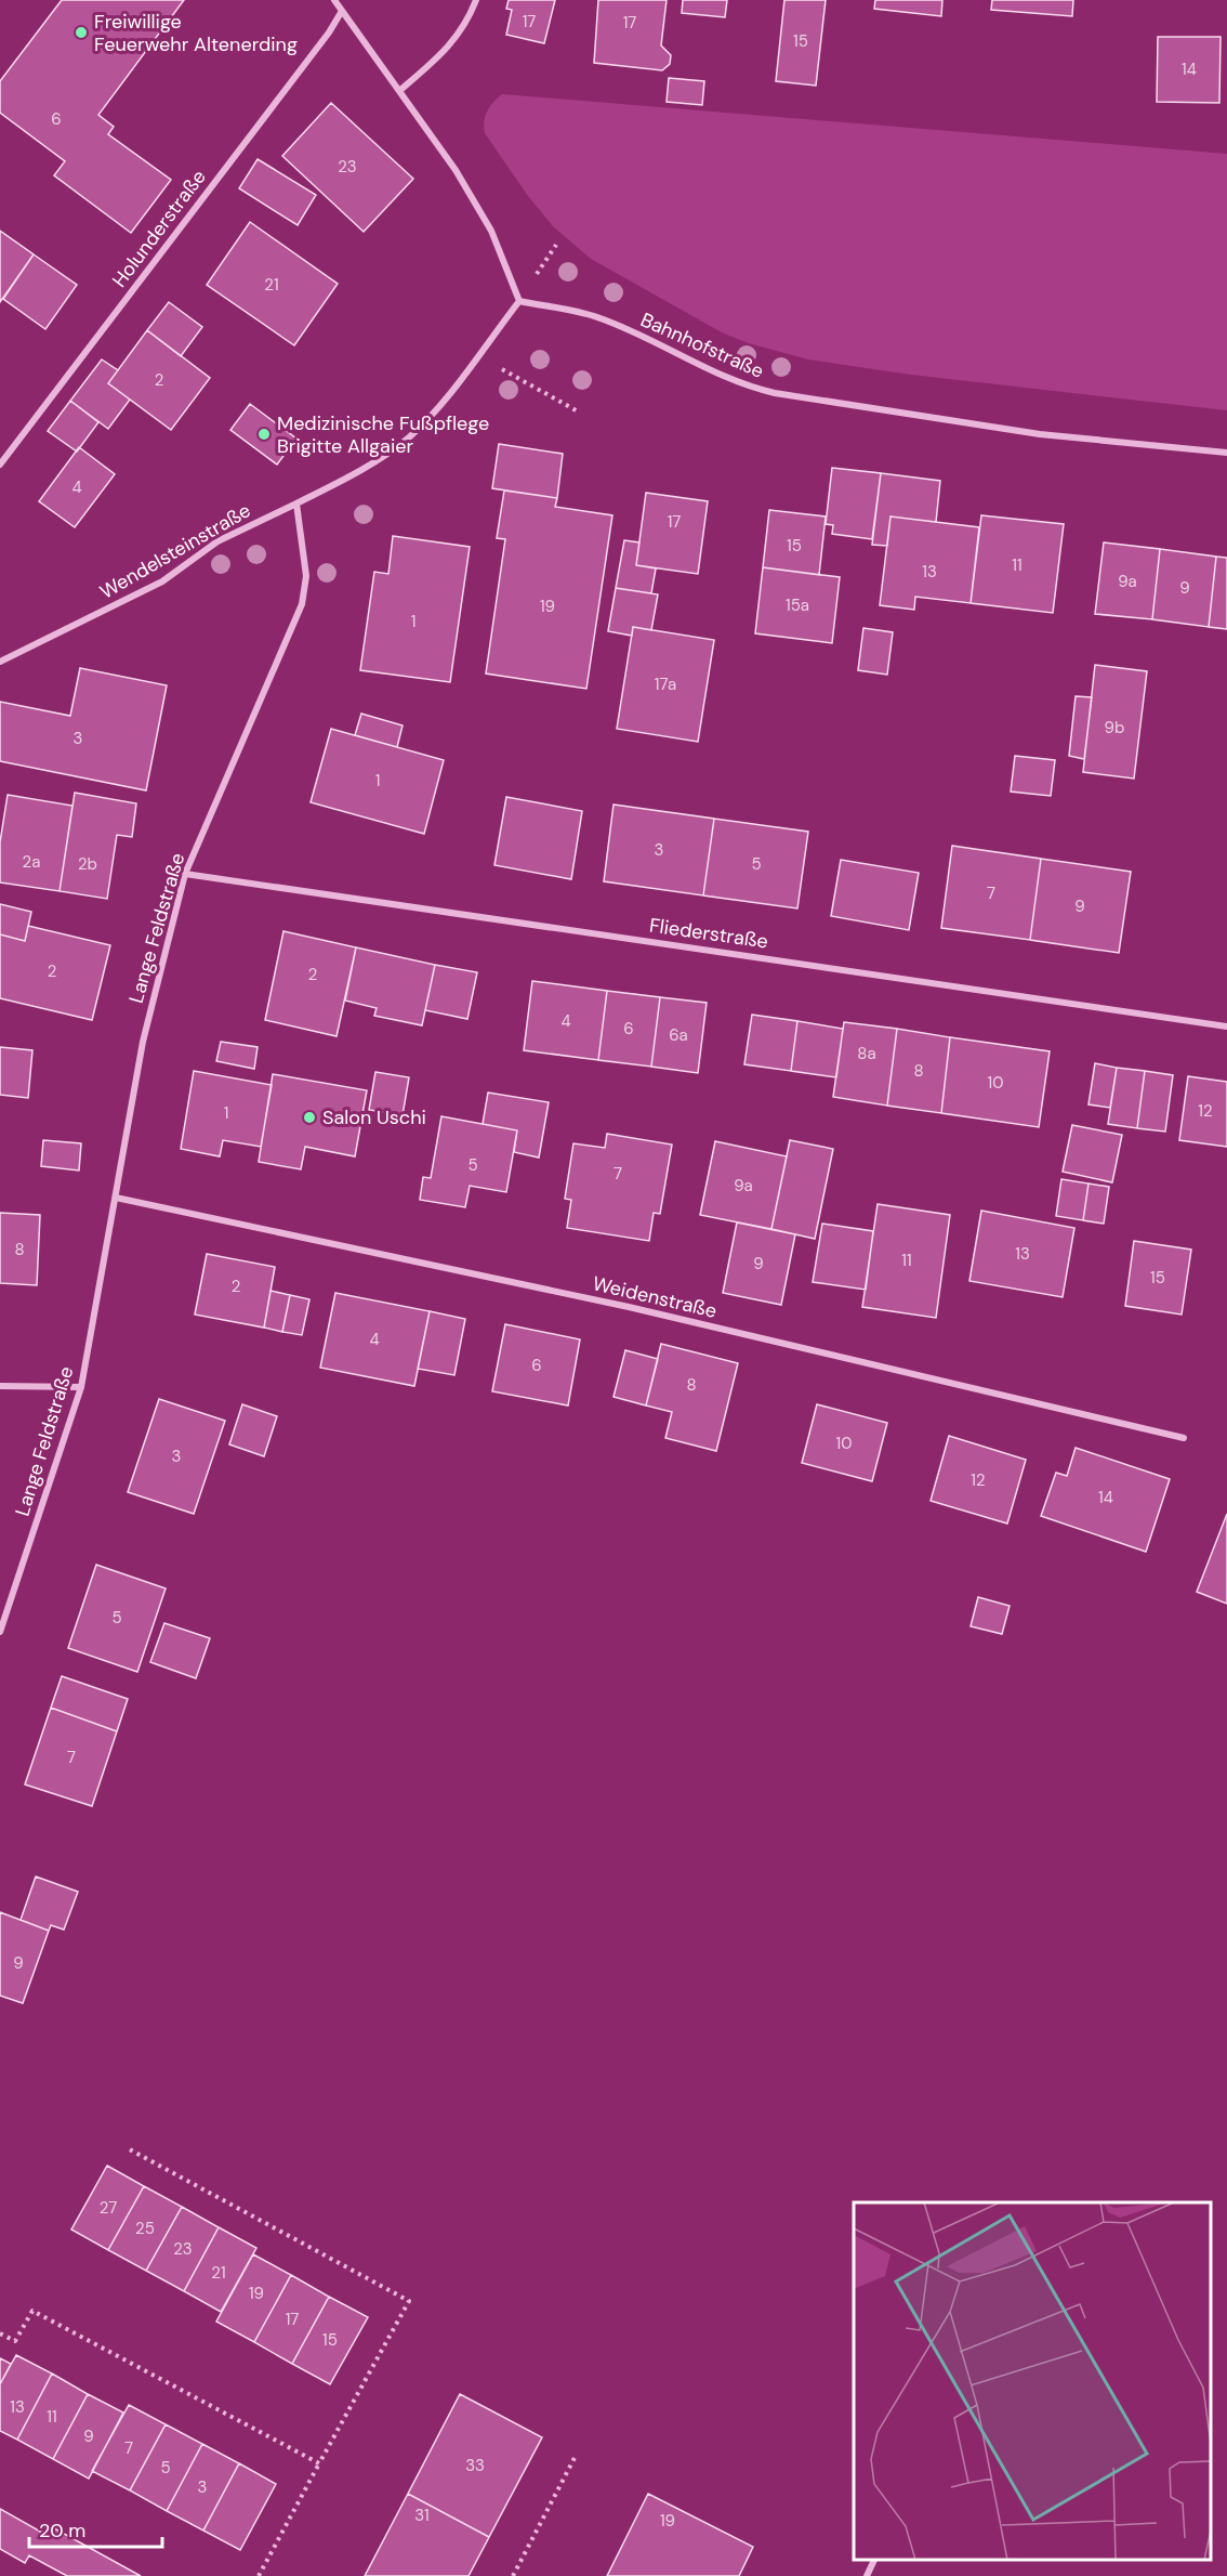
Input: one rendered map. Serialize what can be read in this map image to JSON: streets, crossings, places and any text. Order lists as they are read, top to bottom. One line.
{"streets":{"street":["Holunderstraße","Bahnhofstraße","Wendelsteinstraße","Lange Feldstraße","Fliederstraße","Weidenstraße"]},"crossings":[["Wendelsteinstraße","Lange Feldstraße"],["Lange Feldstraße","Fliederstraße"],["Lange Feldstraße","Weidenstraße"]],"places":["Freiwillige Feuerwehr Altenerding","Medizinische Fußpflege Brigitte Allgaier","Salon Uschi"],"house_numbers":["17","17","15","14","6","23","21","2","4","17","15","11","13","9a","9","15a","19","1","17a","9b","3","1","3","2a","2b","5","7","9","2","2","4","6","6a","8a","8","10","12","1","5","7","9a","8","13","11","9","15","2","4","6","8","10","3","12","14","5","7","9","27","25","23","21","19","17","15","13","11","9","7","33","5","3","31","19"],"scale_bar":"20 m"}
